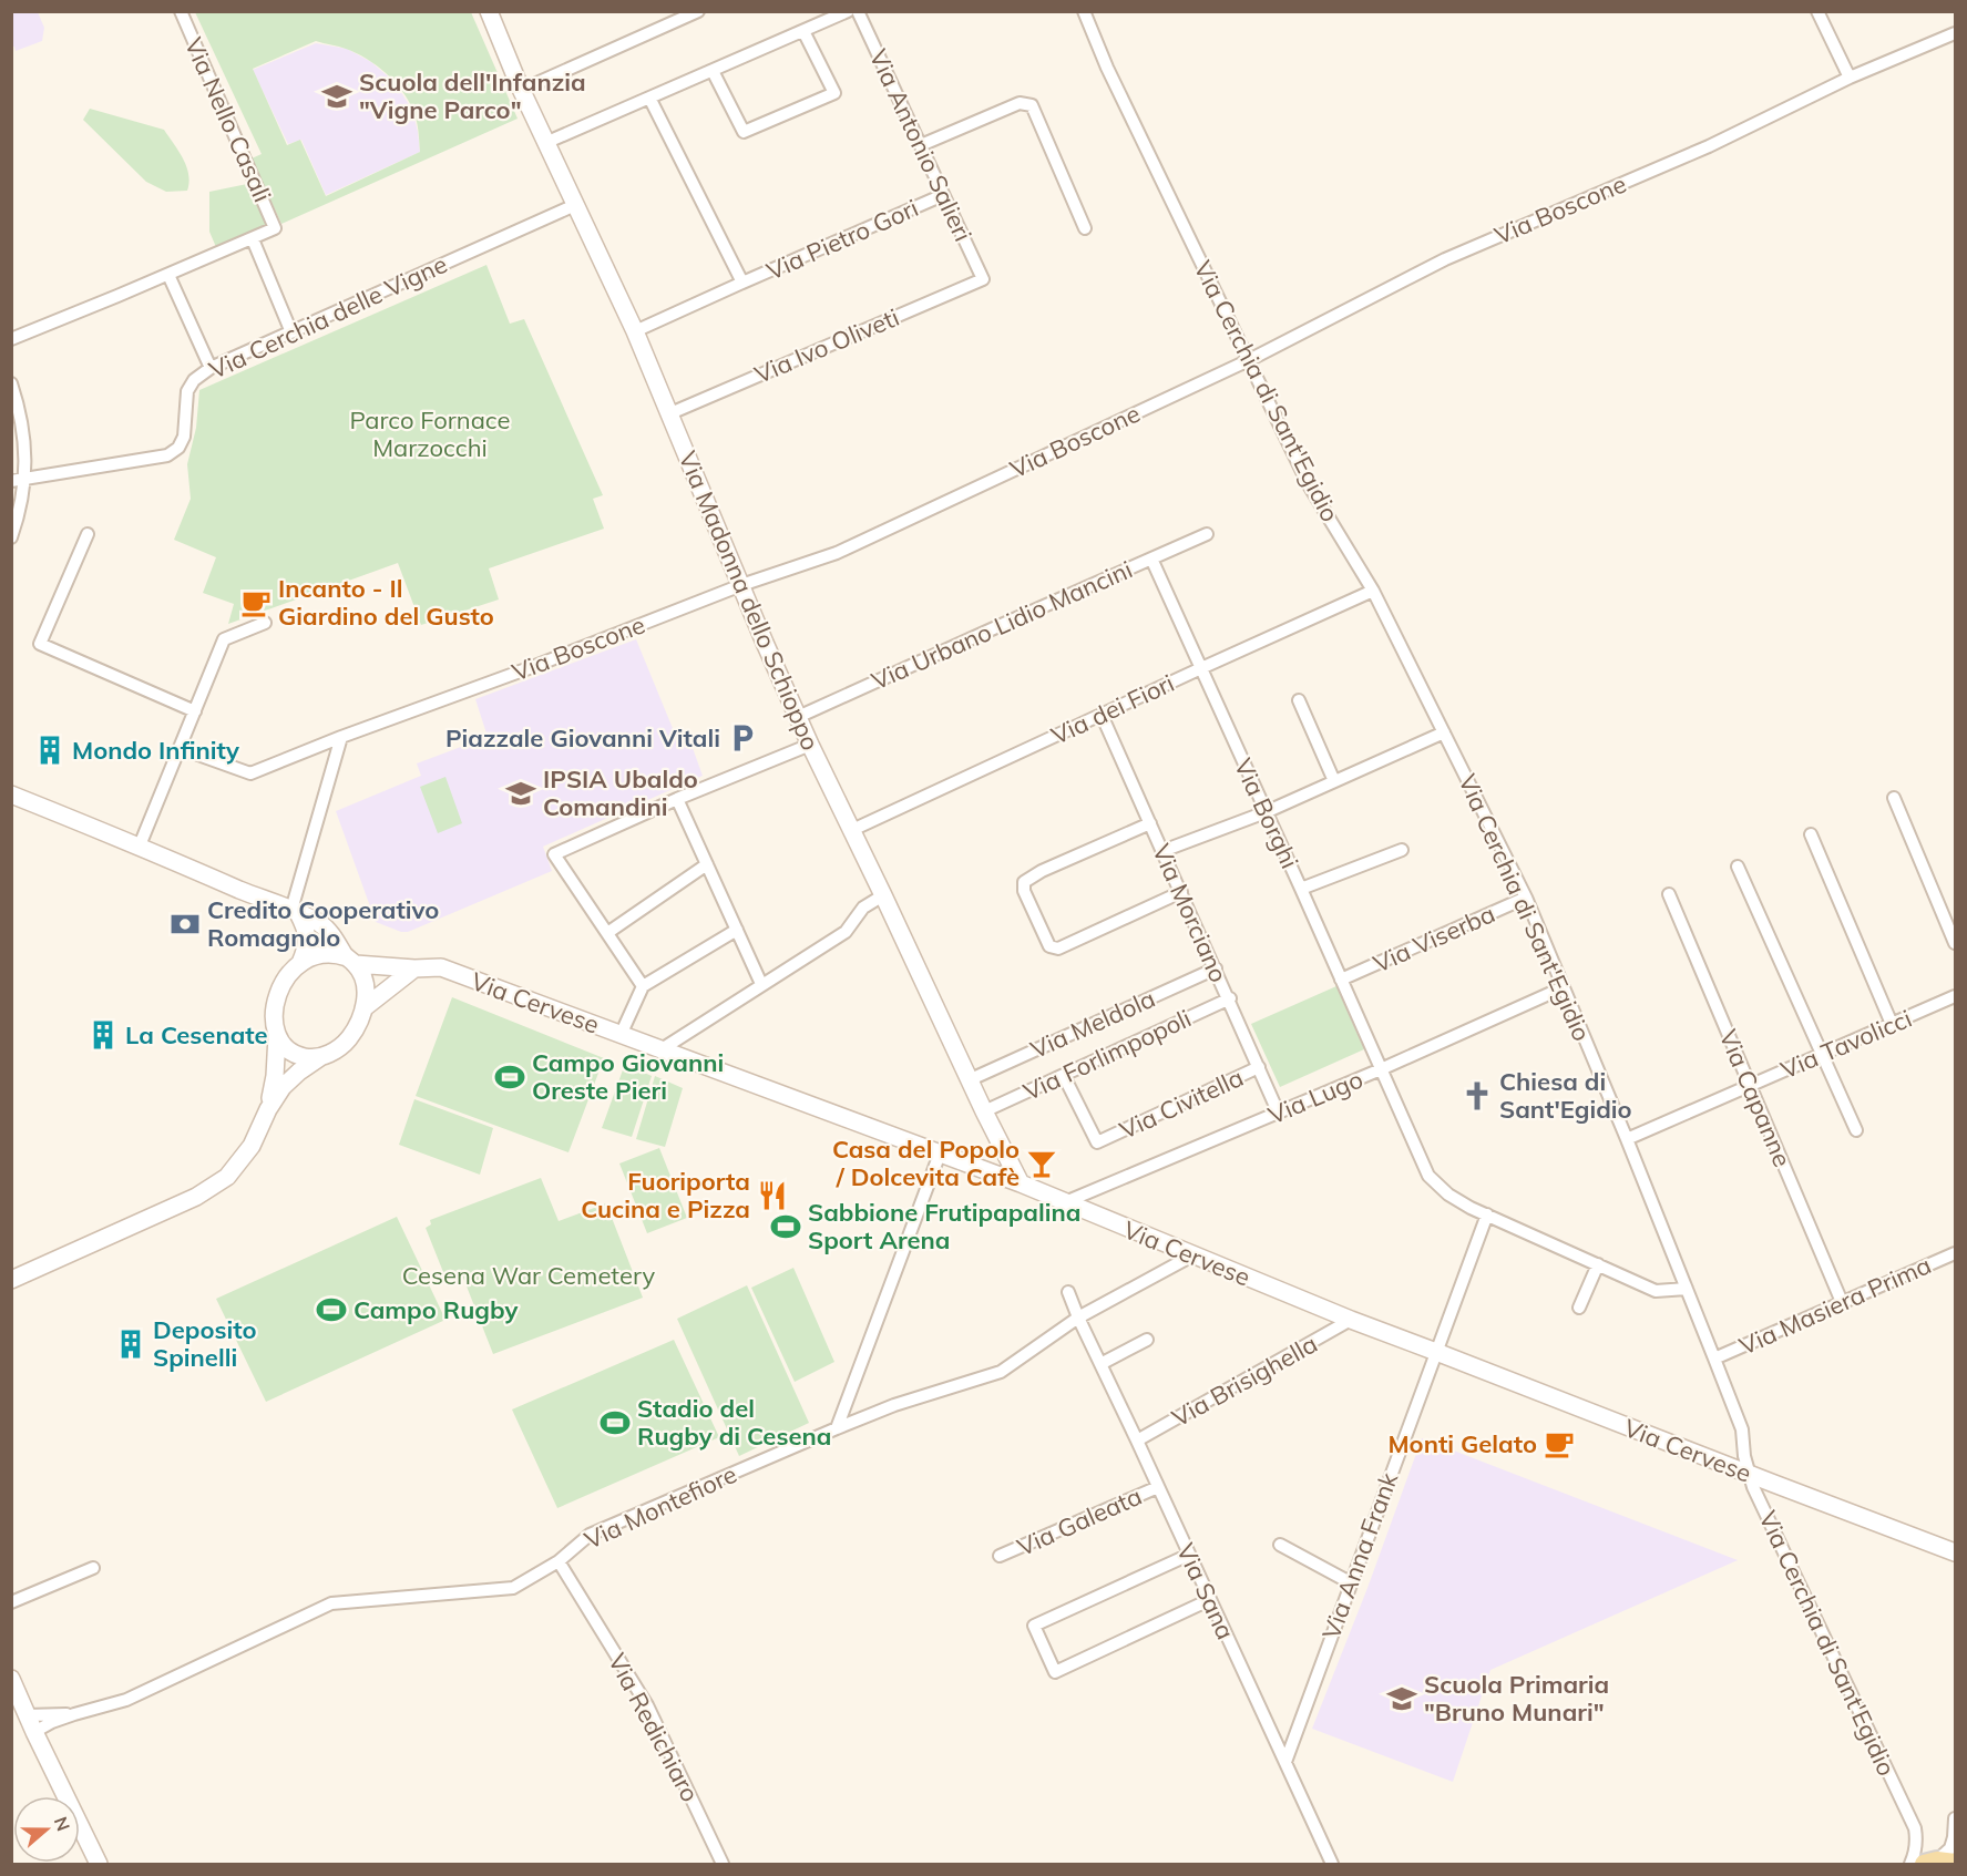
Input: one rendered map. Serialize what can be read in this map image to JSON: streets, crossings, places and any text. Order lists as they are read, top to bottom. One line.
{"streets":{"main road":["Via Madonna dello Schioppo","Via Cervese"],"street":["Via Nello Casali","Via Antonio Salieri","Via Boscone","Via Pietro Gori","Via Cerchia delle Vigne","Via Ivo Oliveti","Via Cerchia di Sant'Egidio","Via Urbano Lidio Mancini","Via dei Fiori","Via Borghi","Via Morciano","Via Viserba","Via Meldola","Via Tavolicci","Via Forlimpopoli","Via Lugo","Via Capanne","Via Civitella","Via Masiera Prima","Via Brisighella","Via Montefiore","Via Galeata","Via Anna Frank","Via Sana","Via Redichiaro"]},"crossings":[["Via Antonio Salieri","Via Pietro Gori"],["Via Antonio Salieri","Via Ivo Oliveti"],["Via Boscone","Via Cerchia di Sant'Egidio"],["Via Boscone","Via Madonna dello Schioppo"],["Via Pietro Gori","Via Madonna dello Schioppo"],["Via Cerchia delle Vigne","Via Madonna dello Schioppo"],["Via Ivo Oliveti","Via Madonna dello Schioppo"],["Via Cerchia di Sant'Egidio","Via dei Fiori"],["Via Cerchia di Sant'Egidio","Via Borghi"],["Via Cerchia di Sant'Egidio","Via Viserba"],["Via Cerchia di Sant'Egidio","Via Cervese"],["Via Cerchia di Sant'Egidio","Via Tavolicci"],["Via Cerchia di Sant'Egidio","Via Lugo"],["Via Cerchia di Sant'Egidio","Via Masiera Prima"],["Via Madonna dello Schioppo","Via Urbano Lidio Mancini"],["Via Madonna dello Schioppo","Via dei Fiori"],["Via Madonna dello Schioppo","Via Cervese"],["Via Madonna dello Schioppo","Via Meldola"],["Via Madonna dello Schioppo","Via Forlimpopoli"],["Via Urbano Lidio Mancini","Via Borghi"],["Via dei Fiori","Via Borghi"],["Via dei Fiori","Via Morciano"],["Via Borghi","Via Viserba"],["Via Borghi","Via Lugo"],["Via Borghi","Via Anna Frank"],["Via Morciano","Via Meldola"],["Via Morciano","Via Forlimpopoli"],["Via Morciano","Via Lugo"],["Via Morciano","Via Civitella"],["Via Cervese","Via Lugo"],["Via Cervese","Via Brisighella"],["Via Cervese","Via Montefiore"],["Via Cervese","Via Anna Frank"],["Via Tavolicci","Via Capanne"],["Via Forlimpopoli","Via Civitella"],["Via Capanne","Via Masiera Prima"],["Via Brisighella","Via Sana"],["Via Montefiore","Via Sana"],["Via Montefiore","Via Redichiaro"],["Via Galeata","Via Sana"],["Via Anna Frank","Via Sana"]],"parks":["Parco Fornace Marzocchi","Cesena War Cemetery"],"places":{"school or university":["Scuola dell'Infanzia \"Vigne Parco\"","IPSIA Ubaldo Comandini","Scuola Primaria \"Bruno Munari\""],"cafe":["Incanto - Il Giardino del Gusto","Monti Gelato"],"parking":["Piazzale Giovanni Vitali"],"building":["Mondo Infinity","La Cesenate","Deposito Spinelli"],"bank":["Credito Cooperativo Romagnolo"],"sports":["Campo Giovanni Oreste Pieri","Sabbione Frutipapalina Sport Arena","Campo Rugby","Stadio del Rugby di Cesena"],"church":["Chiesa di Sant'Egidio"],"bar":["Casa del Popolo / Dolcevita Cafè"],"restaurant":["Fuoriporta Cucina e Pizza"]},"north":"right"}
